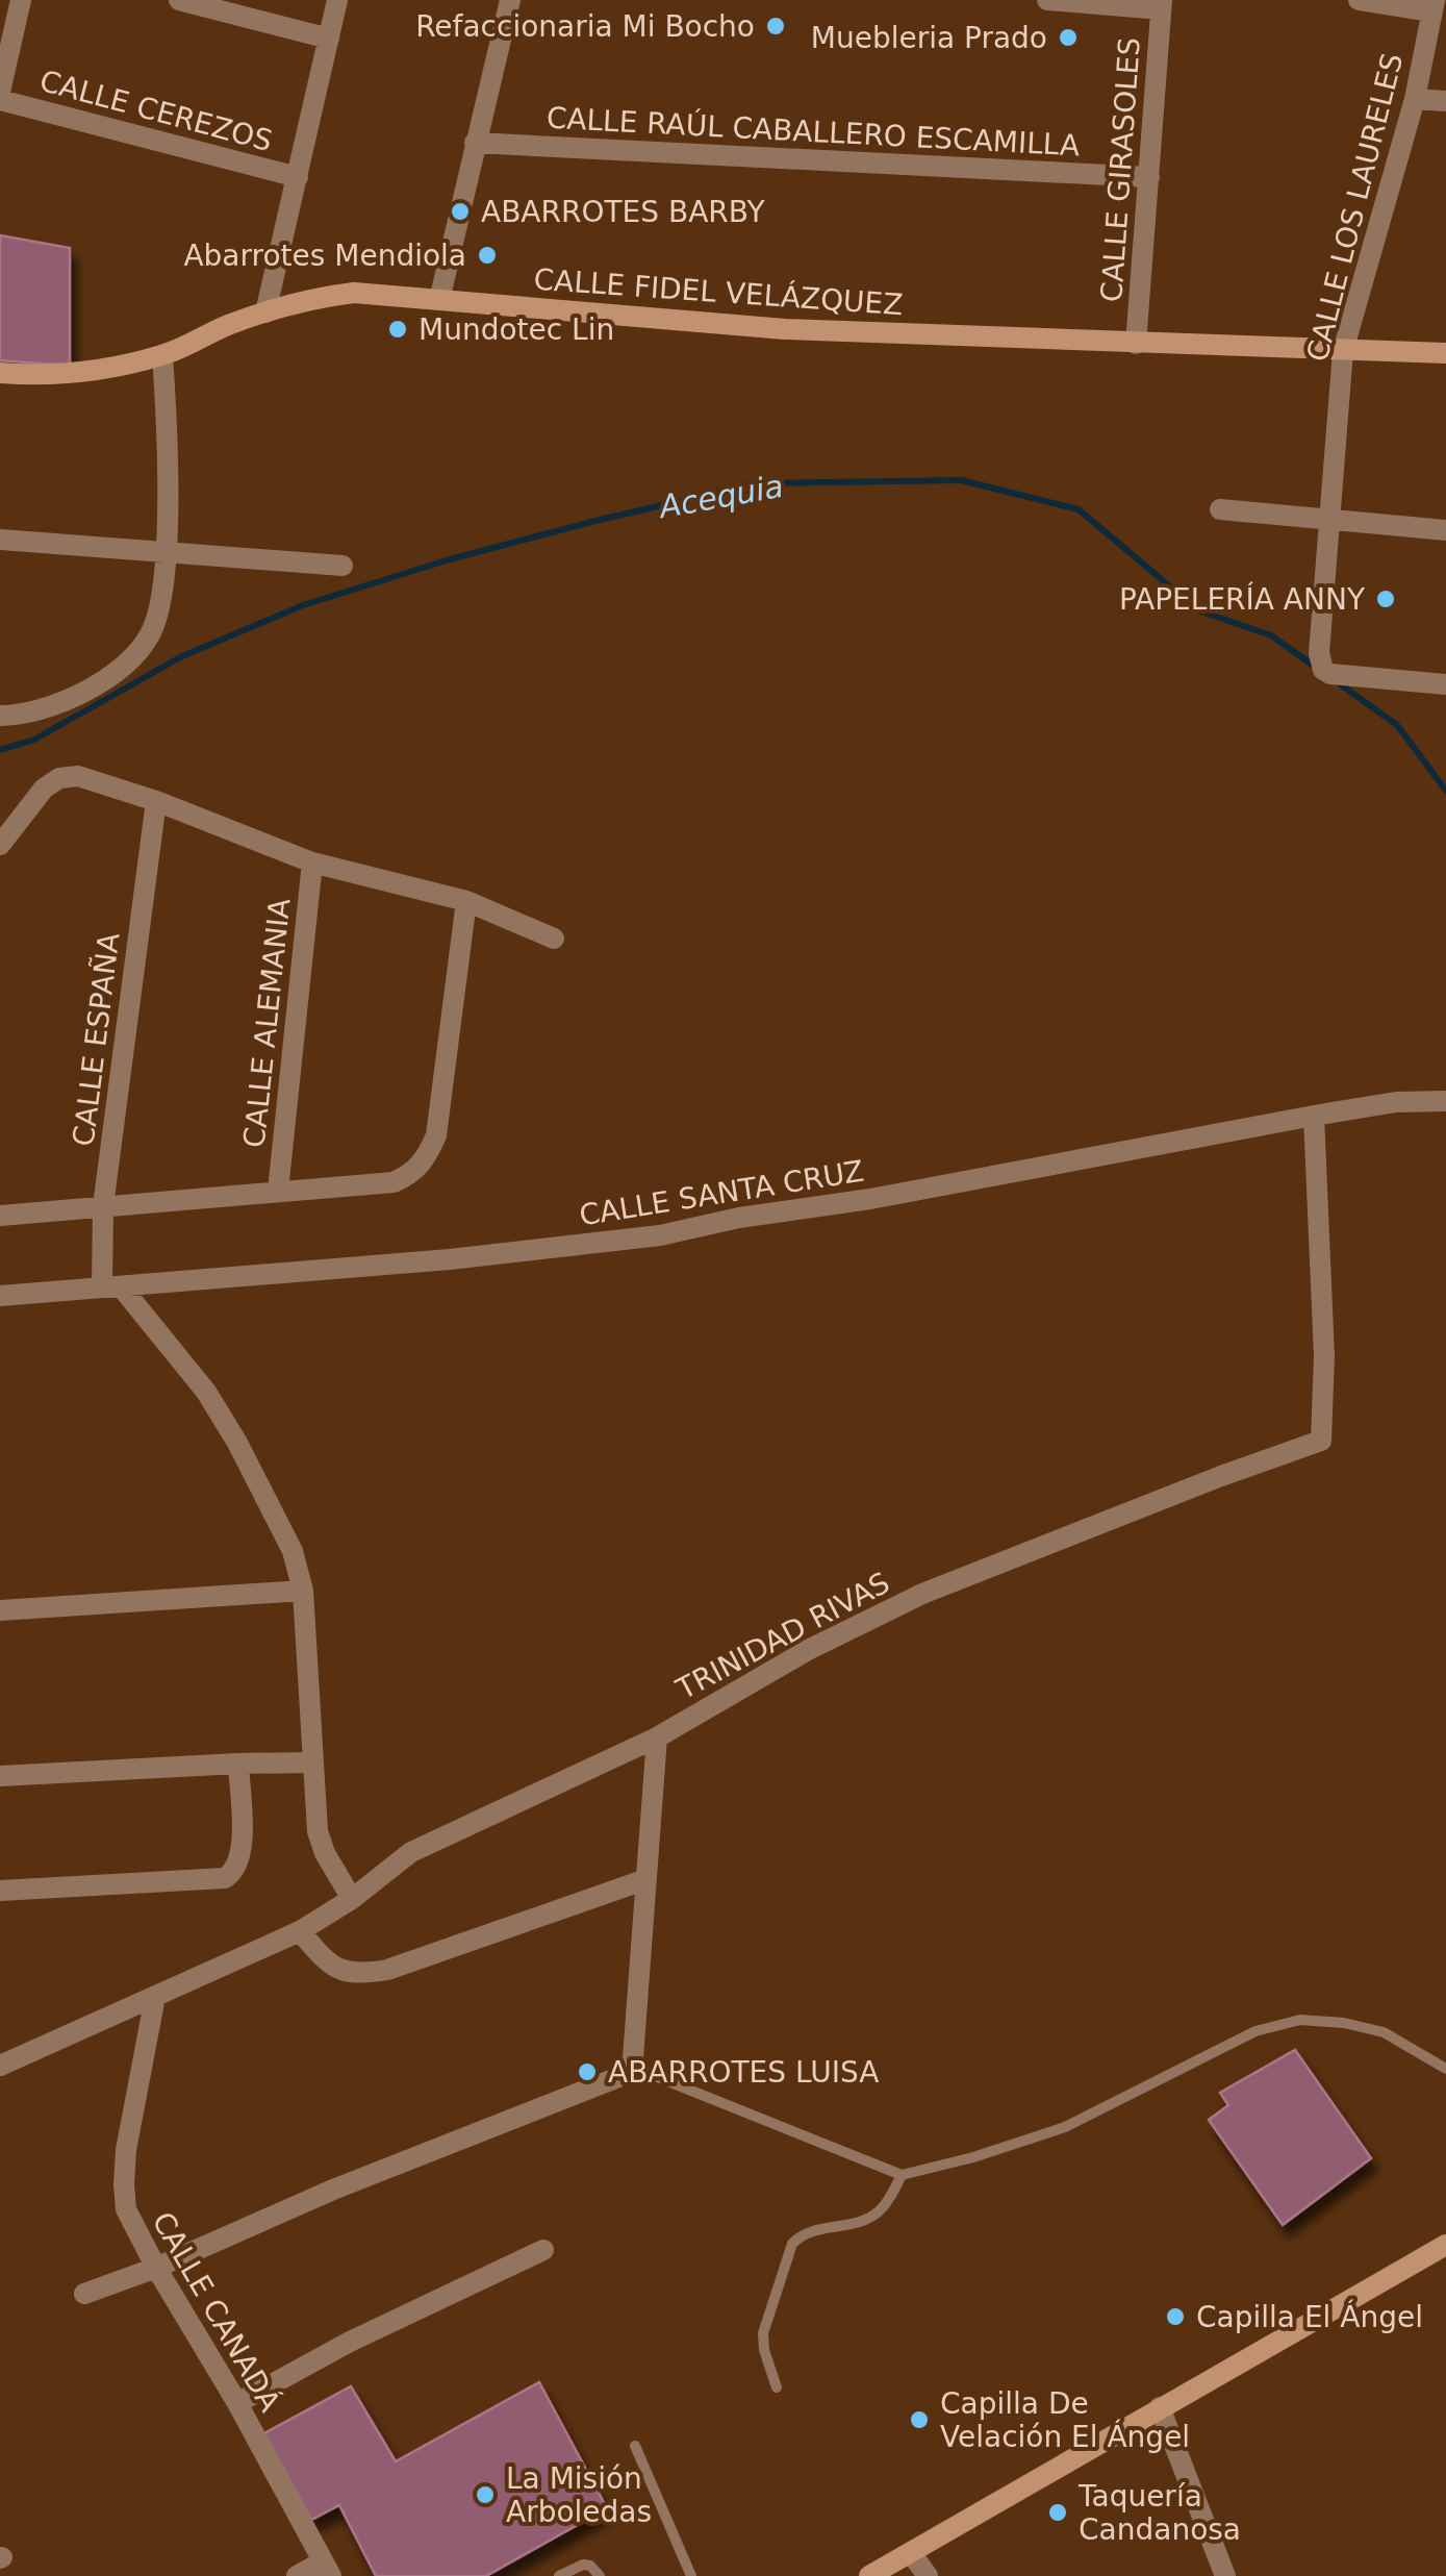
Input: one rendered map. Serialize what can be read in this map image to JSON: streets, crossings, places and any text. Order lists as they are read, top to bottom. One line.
{"streets":{"street":["CALLE CEREZOS","CALLE RAÚL CABALLERO ESCAMILLA","CALLE GIRASOLES","CALLE LOS LAURELES","CALLE FIDEL VELÁZQUEZ","CALLE ALEMANIA","CALLE ESPAÑA","CALLE SANTA CRUZ","TRINIDAD RIVAS","CALLE CANADÁ"]},"crossings":[["CALLE RAÚL CABALLERO ESCAMILLA","CALLE GIRASOLES"],["CALLE GIRASOLES","CALLE FIDEL VELÁZQUEZ"],["CALLE LOS LAURELES","CALLE FIDEL VELÁZQUEZ"],["CALLE ESPAÑA","CALLE SANTA CRUZ"],["CALLE SANTA CRUZ","TRINIDAD RIVAS"],["TRINIDAD RIVAS","CALLE CANADÁ"]],"water":["Acequia"],"places":["Refaccionaria Mi Bocho","Muebleria Prado","ABARROTES BARBY","Abarrotes Mendiola","Mundotec Lin","PAPELERÍA ANNY","ABARROTES LUISA","Capilla El Ángel","Capilla De Velación El Ángel","La Misión Arboledas","Taquería Candanosa"]}
